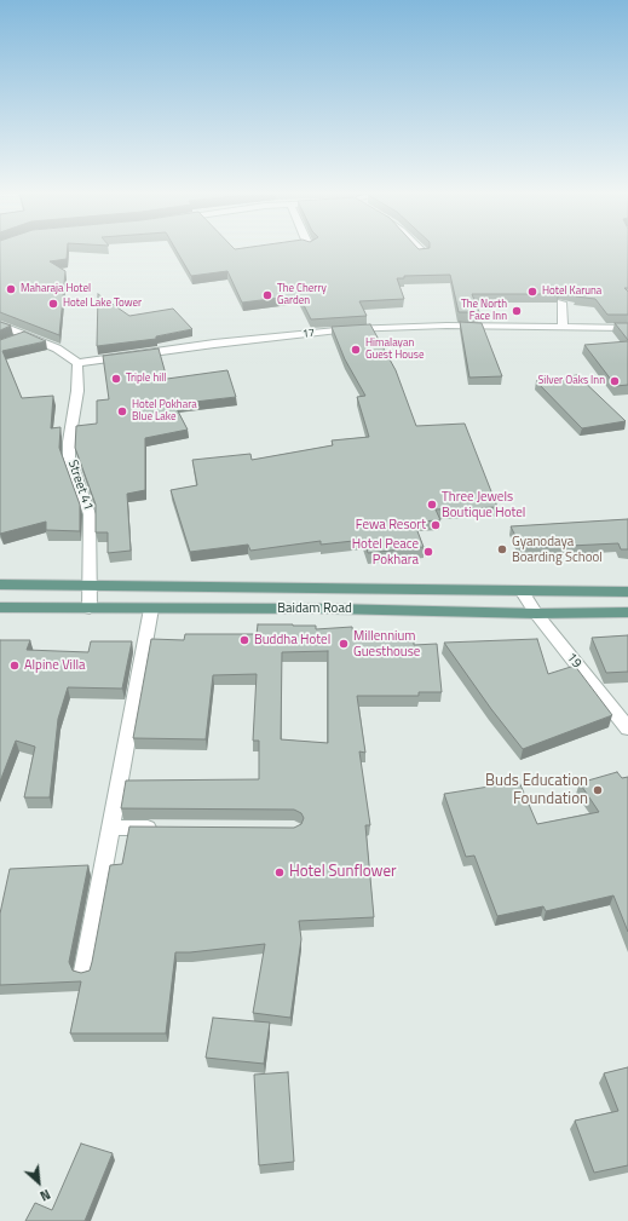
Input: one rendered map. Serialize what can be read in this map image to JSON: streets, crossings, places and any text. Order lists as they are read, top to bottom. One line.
{"streets":{"main road":["Baidam Road"],"street":["17","Street 41","19"]},"crossings":[["17","Street 41"],["Street 41","Baidam Road"],["Baidam Road","19"]],"places":["Maharaja Hotel","Hotel Karuna","The Cherry Garden","Hotel Lake Tower","The North Face Inn","Himalayan Guest House","Triple hill","Silver Oaks Inn","Hotel Pokhara Blue Lake","Three Jewels Boutique Hotel","Fewa Resort","Gyanodaya Boarding School","Hotel Peace Pokhara","Buddha Hotel","Millennium Guesthouse","Alpine Villa","Buds Education Foundation","Hotel Sunflower"],"north":"bottom right"}
